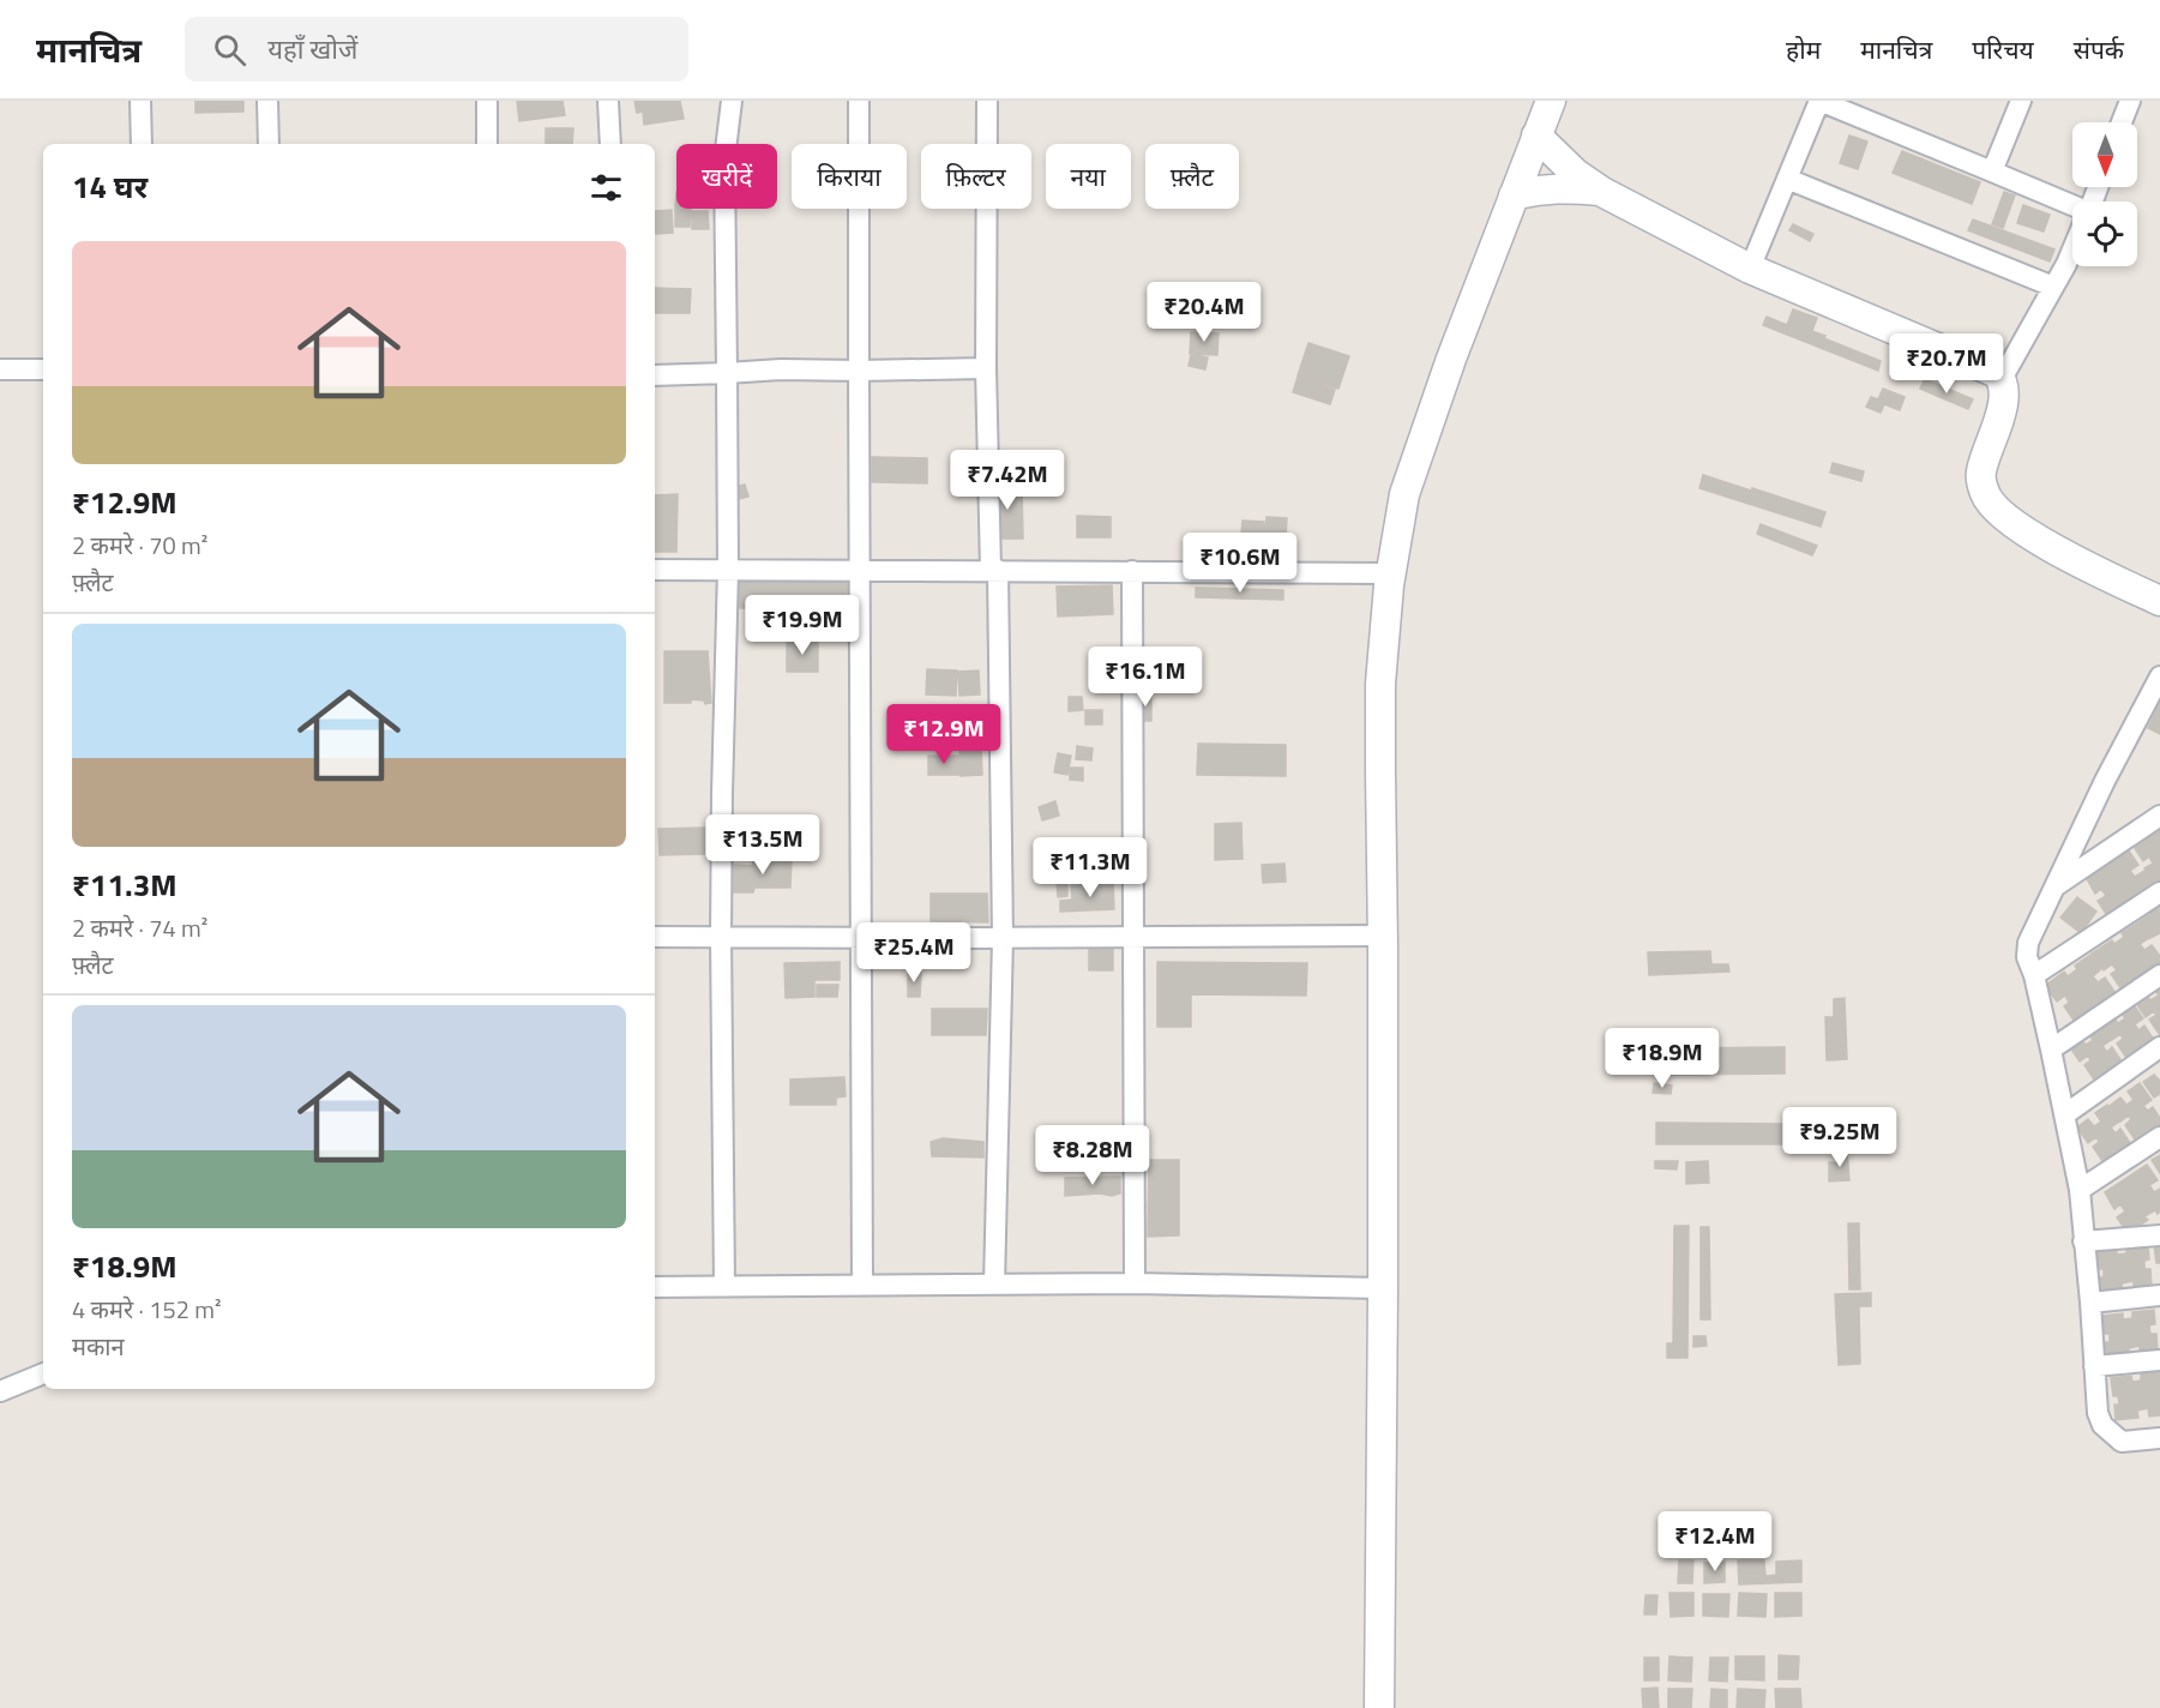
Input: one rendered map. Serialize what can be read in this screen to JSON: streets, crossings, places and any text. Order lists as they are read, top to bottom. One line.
{"north":"bottom","page":{"header":"मानचित्र","search":"यहाँ खोजें","nav":["होम","मानचित्र","परिचय","संपर्क"],"chip":["खरीदें","किराया","फ़िल्टर","नया","फ़्लैट"],"heading":"14 घर","list":[{"name":"₹12.9M","note":"2 कमरे · 70 m² · फ़्लैट"},{"name":"₹11.3M","note":"2 कमरे · 74 m² · फ़्लैट"},{"name":"₹18.9M","note":"4 कमरे · 152 m² · मकान"}],"price":["₹20.4M","₹20.7M","₹7.42M","₹10.6M","₹19.9M","₹16.1M","₹12.9M","₹13.5M","₹11.3M","₹25.4M","₹18.9M","₹9.25M","₹8.28M","₹12.4M"]}}
